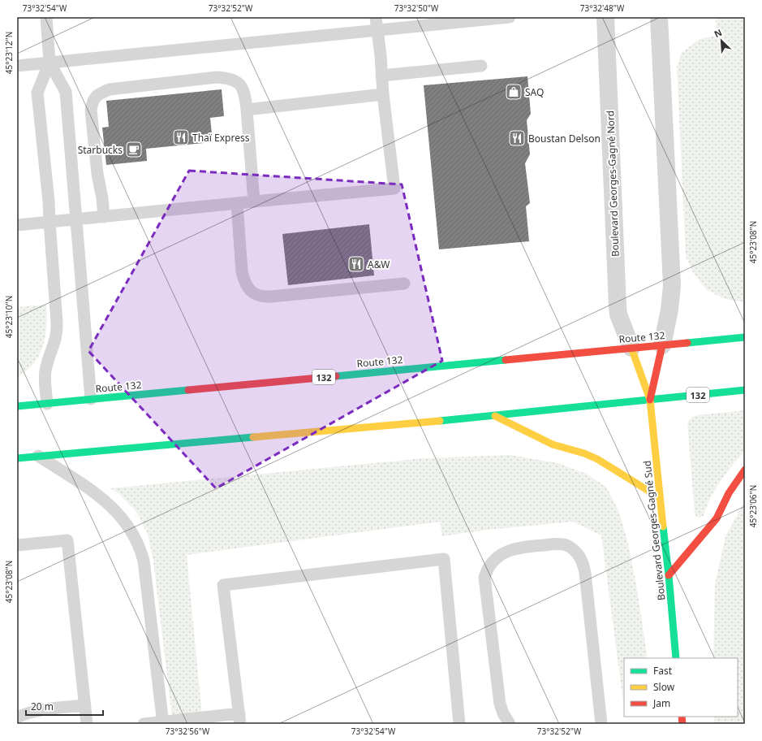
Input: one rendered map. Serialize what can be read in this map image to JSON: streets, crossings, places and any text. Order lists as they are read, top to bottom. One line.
{"streets":{"main road":["Route 132","132","Boulevard Georges-Gagné Sud"],"street":["Boulevard Georges-Gagné Nord"]},"crossings":[["Boulevard Georges-Gagné Nord","Route 132"],["Boulevard Georges-Gagné Nord","Boulevard Georges-Gagné Sud"],["Route 132","Boulevard Georges-Gagné Sud"],["132","Boulevard Georges-Gagné Sud"]],"places":{"shop":["SAQ"],"restaurant":["Thaï Express","Boustan Delson","A&W"],"cafe":["Starbucks"]},"legend":["Fast","Slow","Jam"],"scale_bar":"20 m","north":"top left","coordinates":["73°32'54\"W","73°32'52\"W","73°32'50\"W","73°32'48\"W","45°23'12\"N","45°23'08\"N","45°23'10\"N","45°23'06\"N","73°32'56\"W"]}
